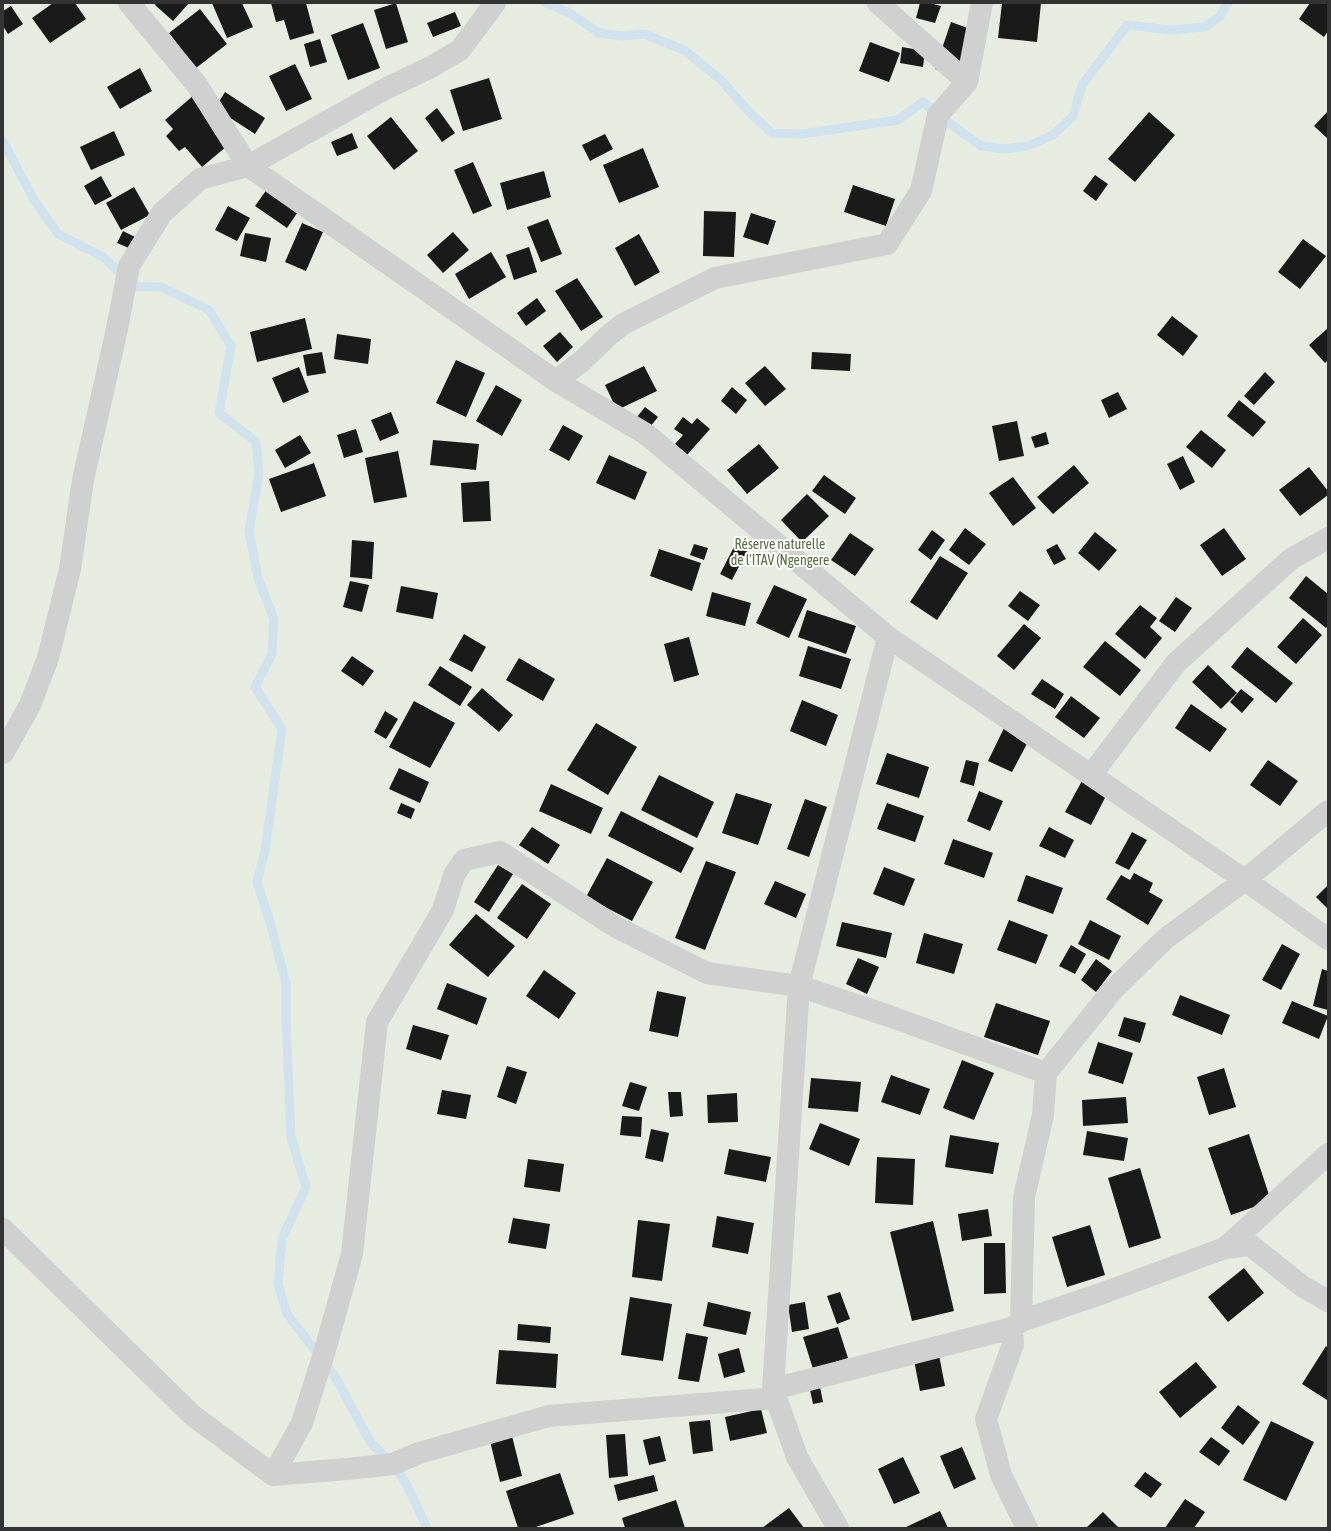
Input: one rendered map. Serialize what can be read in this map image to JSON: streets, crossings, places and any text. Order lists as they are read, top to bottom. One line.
{"parks":["Réserve naturelle de l'ITAV (Ngengere"]}
